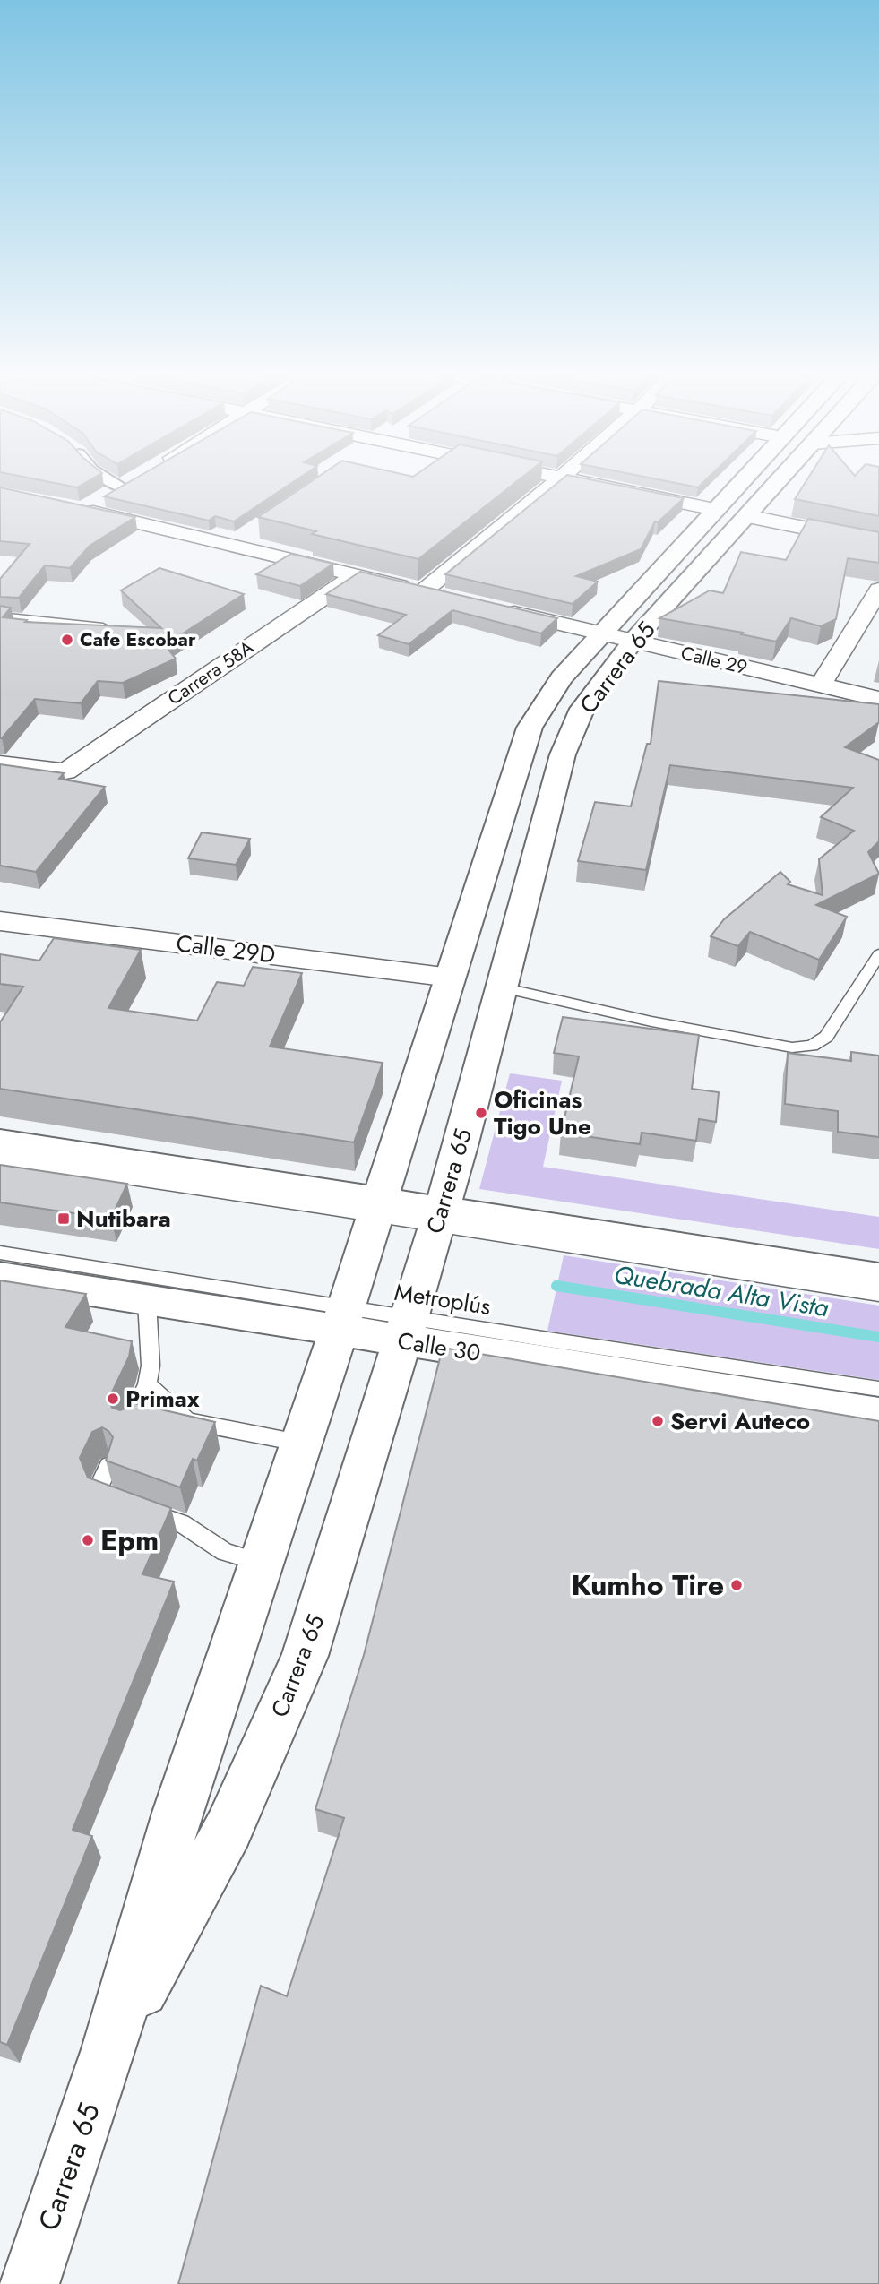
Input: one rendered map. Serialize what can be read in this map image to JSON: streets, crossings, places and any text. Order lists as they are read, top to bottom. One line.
{"streets":{"main road":["Carrera 65","Calle 30"],"street":["Calle 29","Carrera 58A","Calle 29D"],"lane":["Metroplús"]},"crossings":[["Calle 29","Carrera 65"],["Carrera 65","Calle 29D"],["Carrera 65","Metroplús"],["Carrera 65","Calle 30"],["Metroplús","Calle 30"]],"water":["Quebrada Alta Vista"],"places":{"other":["Cafe Escobar","Oficinas Tigo Une","Primax","Servi Auteco","Epm","Kumho Tire"],"transit":["Nutibara"]}}
